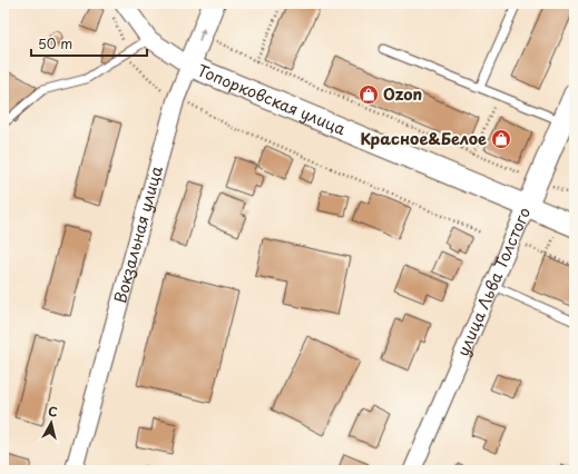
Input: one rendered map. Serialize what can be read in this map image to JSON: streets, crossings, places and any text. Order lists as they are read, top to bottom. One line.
{"streets":{"street":["Топорковская улица","Вокзальная улица","улица Льва Толстого"]},"crossings":[["Топорковская улица","Вокзальная улица"],["Топорковская улица","улица Льва Толстого"]],"places":{"shop":["Ozon","Красное&Белое"]},"scale_bar":"50 m","north":"top"}
